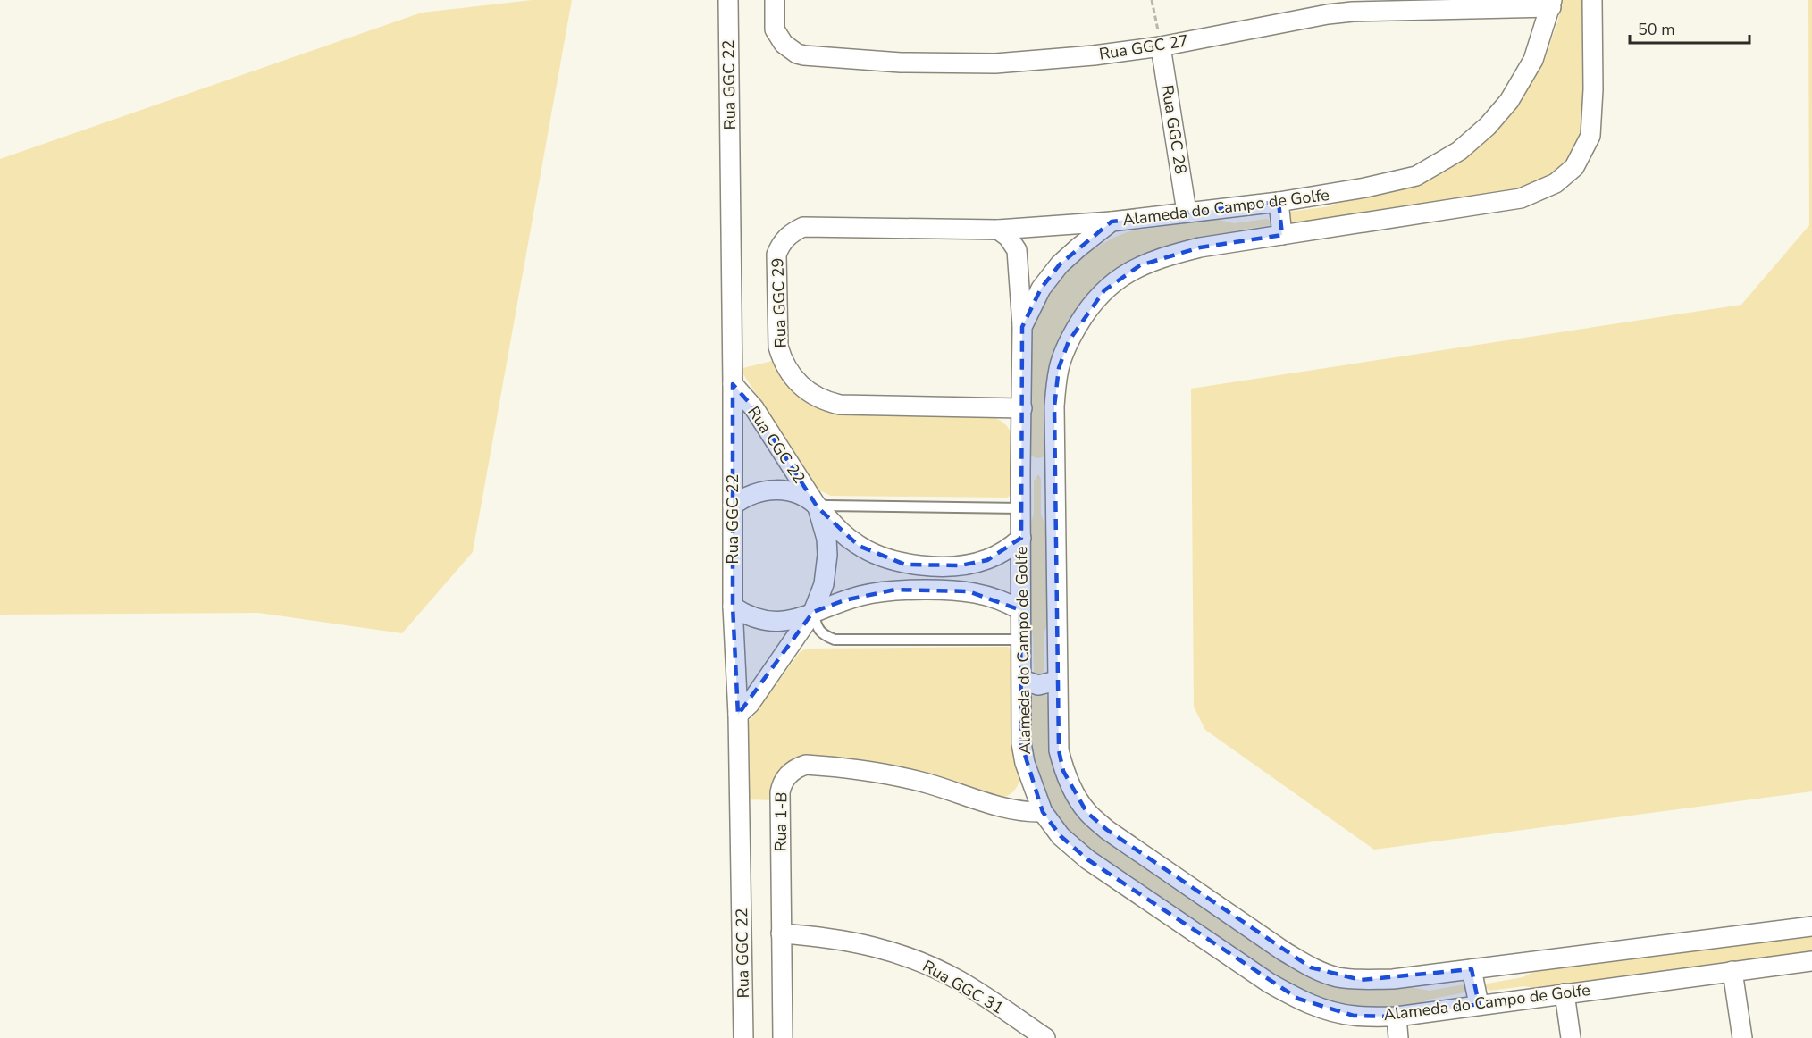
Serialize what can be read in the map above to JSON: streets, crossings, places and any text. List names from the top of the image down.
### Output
{
  "streets": {
    "street": [
      "Rua GGC 27",
      "Rua GGC 22",
      "Rua GGC 28",
      "Alameda do Campo de Golfe",
      "Rua GGC 29",
      "Rua CGC 22",
      "Rua 1-B",
      "Rua GGC 31"
    ]
  },
  "crossings": [
    ["Rua GGC 27", "Rua GGC 28"],
    ["Rua GGC 27", "Alameda do Campo de Golfe"],
    ["Rua GGC 22", "Rua CGC 22"],
    ["Rua GGC 28", "Alameda do Campo de Golfe"],
    ["Alameda do Campo de Golfe", "Rua GGC 29"],
    ["Alameda do Campo de Golfe", "Rua CGC 22"],
    ["Alameda do Campo de Golfe", "Rua 1-B"],
    ["Rua 1-B", "Rua GGC 31"]
  ],
  "scale_bar": "50 m"
}
